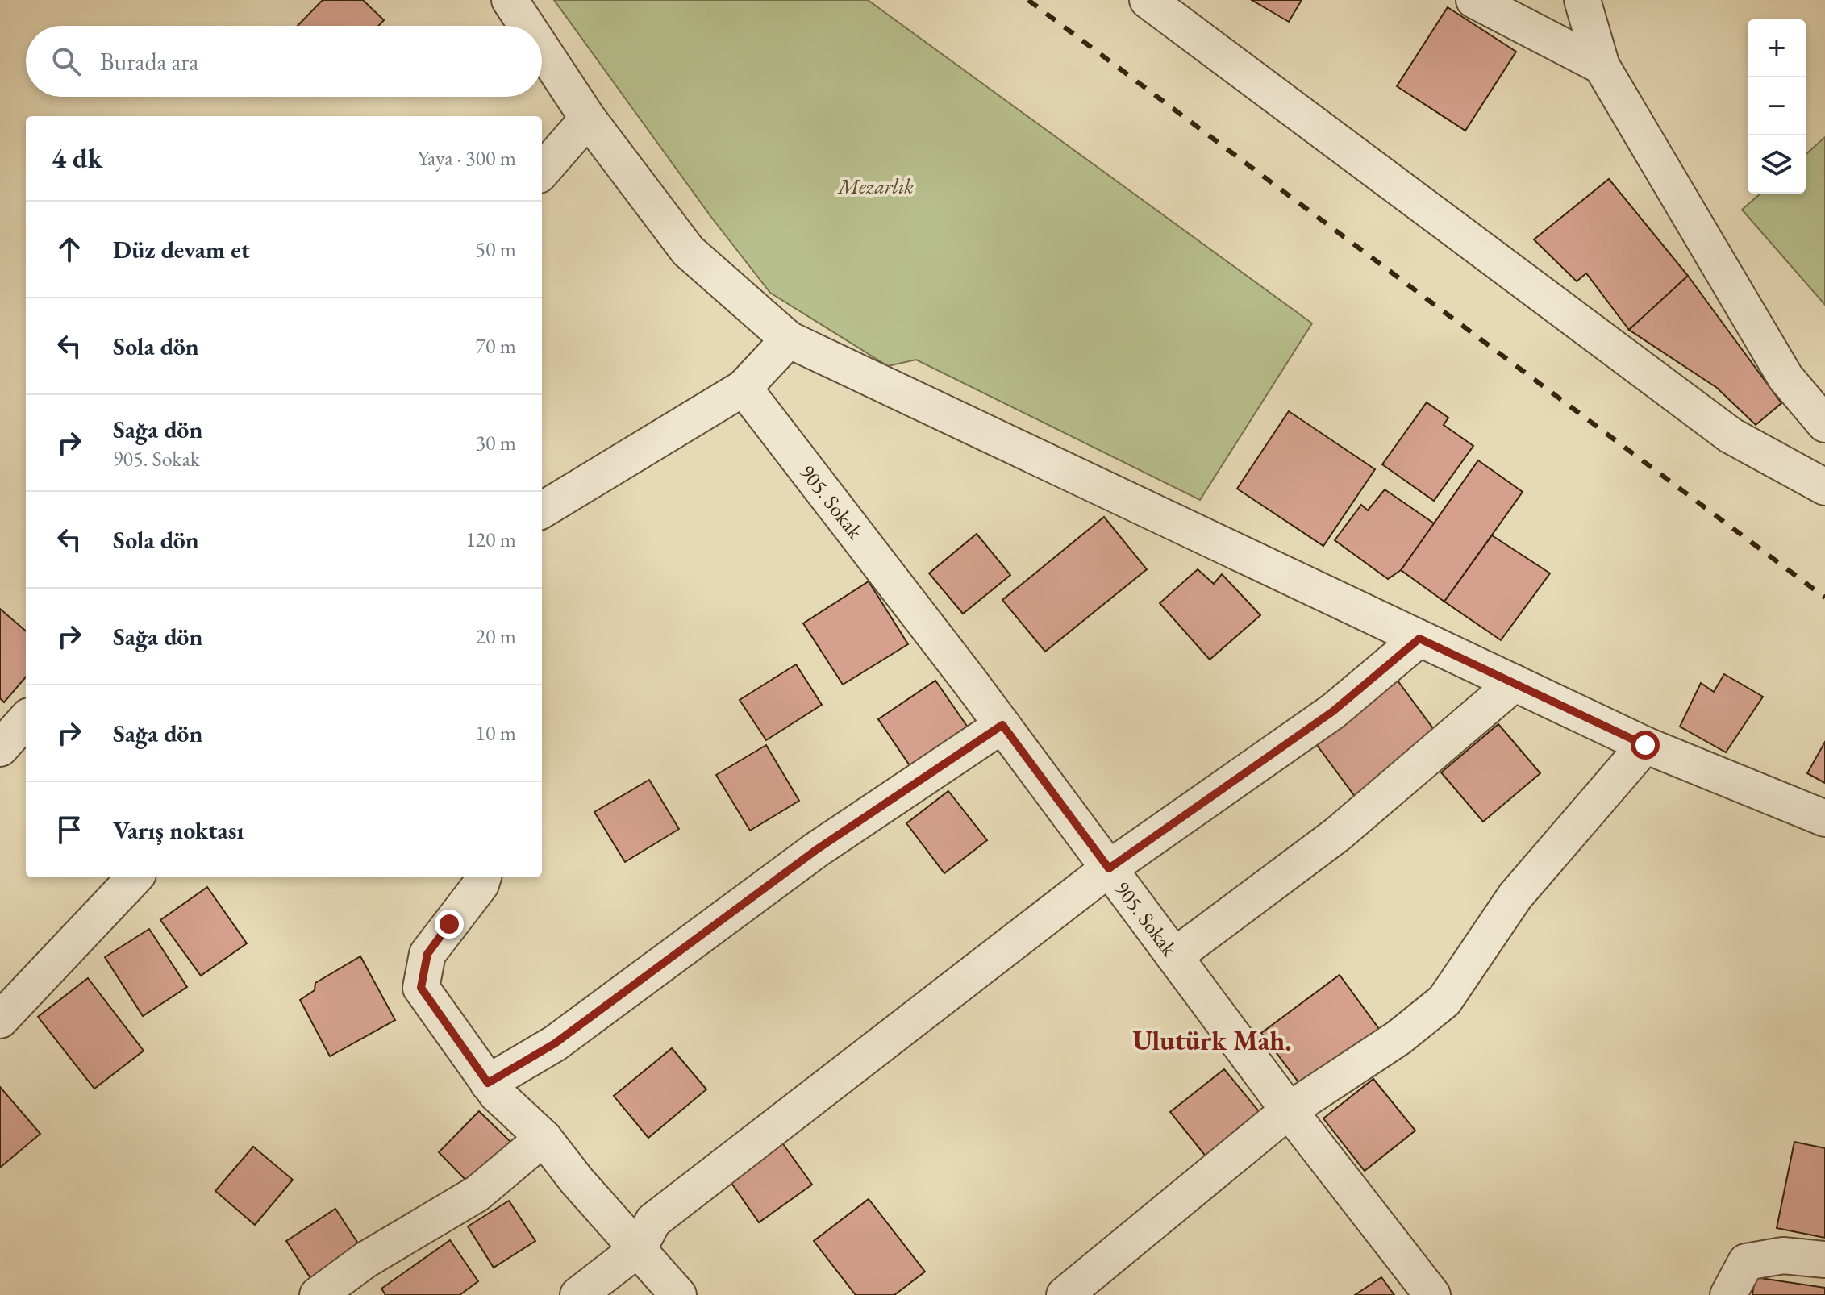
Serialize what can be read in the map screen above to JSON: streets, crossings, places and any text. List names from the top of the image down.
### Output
{
  "streets": {
    "street": ["905. Sokak"]
  },
  "districts": ["Ulutürk Mah."],
  "parks": ["Mezarlık"],
  "page": {
    "map_buttons": ["+", "−"],
    "search": "Burada ara",
    "heading": ["4 dk", "Yaya · 300 m"],
    "list": [
      ["Düz devam et", "50 m"],
      ["Sola dön", "70 m"],
      ["Sağa dön", "905. Sokak", "30 m"],
      ["Sola dön", "120 m"],
      ["Sağa dön", "20 m"],
      ["Sağa dön", "10 m"],
      "Varış noktası"
    ]
  }
}
